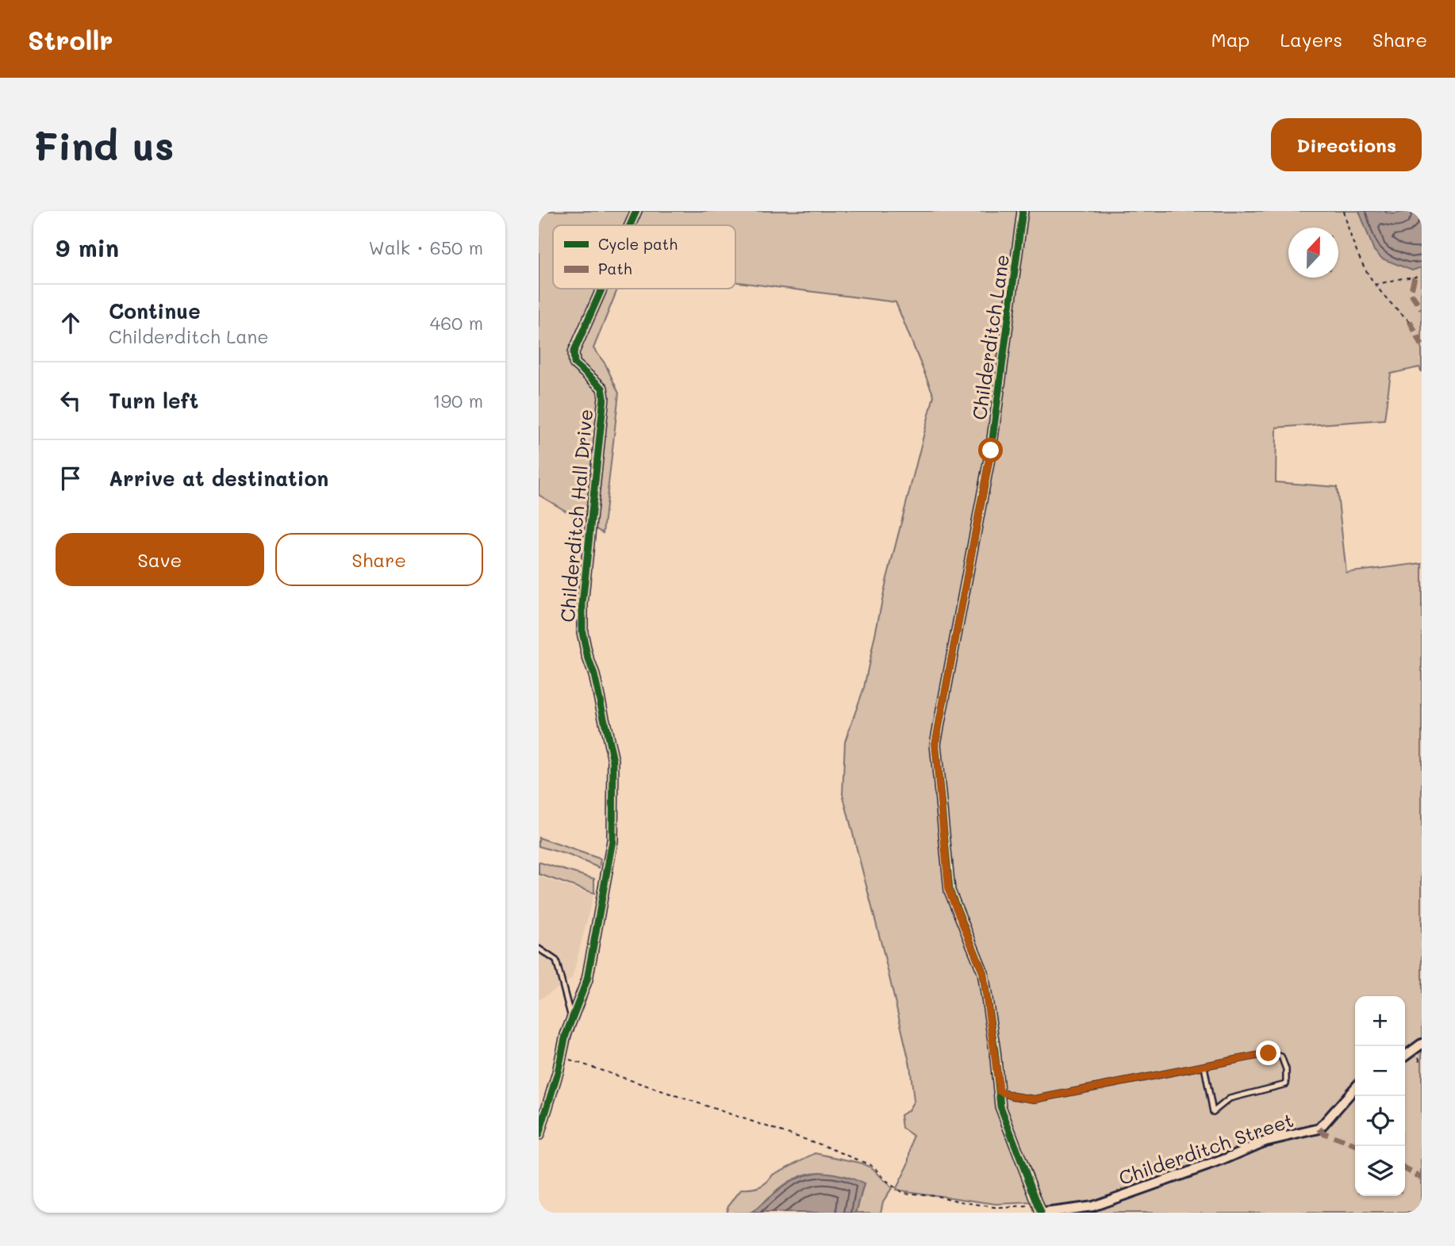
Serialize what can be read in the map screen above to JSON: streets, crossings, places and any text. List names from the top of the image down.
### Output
{
  "streets": {
    "street": ["Childerditch Lane", "Childerditch Hall Drive", "Childerditch Street"]
  },
  "crossings": [
    ["Childerditch Lane", "Childerditch Street"]
  ],
  "legend": ["Cycle path", "Path"],
  "north": "top",
  "page": {
    "header": "Strollr",
    "nav": ["Map", "Layers", "Share"],
    "buttons": [
      "Directions",
      ["Save", "Share"]
    ],
    "title": "Find us",
    "heading": ["9 min", "Walk · 650 m"],
    "list": [
      ["Continue", "Childerditch Lane", "460 m"],
      ["Turn left", "190 m"],
      "Arrive at destination"
    ],
    "map_buttons": ["+", "−"]
  }
}
